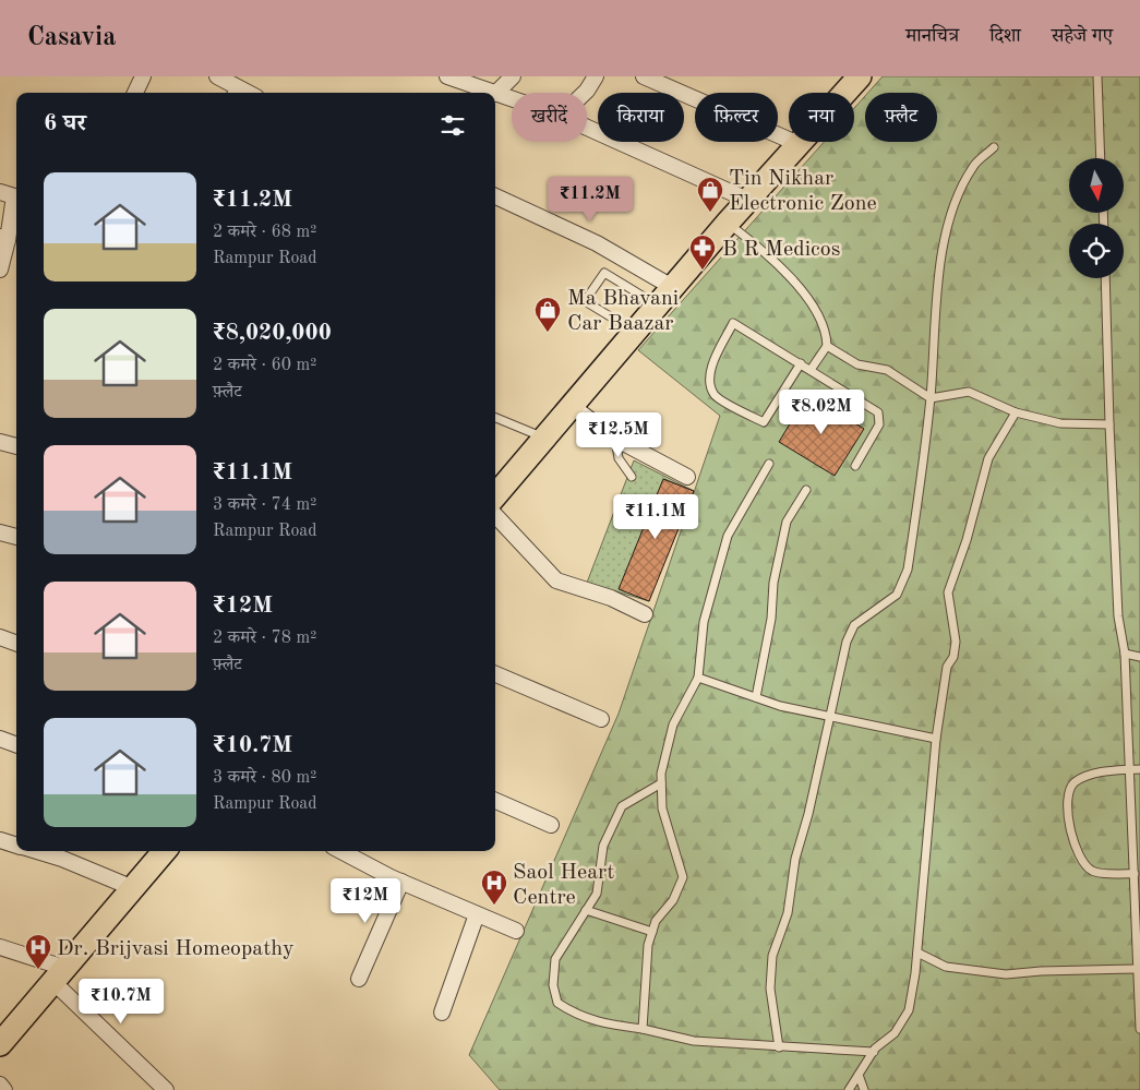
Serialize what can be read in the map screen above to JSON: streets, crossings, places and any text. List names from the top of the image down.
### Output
{
  "places": {
    "shop": ["Tin Nikhar Electronic Zone", "Ma Bhavani Car Baazar"],
    "pharmacy": ["B R Medicos"],
    "hospital": ["Saol Heart Centre", "Dr. Brijvasi Homeopathy"]
  },
  "north": "bottom",
  "page": {
    "header": "Casavia",
    "nav": ["मानचित्र", "दिशा", "सहेजे गए"],
    "chip": [
      "खरीदें",
      "किराया",
      "फ़िल्टर",
      "नया",
      "फ़्लैट"
    ],
    "heading": "6 घर",
    "list": [
      {
        "name": "₹11.2M",
        "note": "2 कमरे · 68 m² · Rampur Road"
      },
      {
        "name": "₹8,020,000",
        "note": "2 कमरे · 60 m² · फ़्लैट"
      },
      {
        "name": "₹11.1M",
        "note": "3 कमरे · 74 m² · Rampur Road"
      },
      {
        "name": "₹12M",
        "note": "2 कमरे · 78 m² · फ़्लैट"
      },
      {
        "name": "₹10.7M",
        "note": "3 कमरे · 80 m² · Rampur Road"
      }
    ],
    "price": [
      "₹11.2M",
      "₹8.02M",
      "₹12.5M",
      "₹11.1M",
      "₹12M",
      "₹10.7M"
    ]
  }
}
